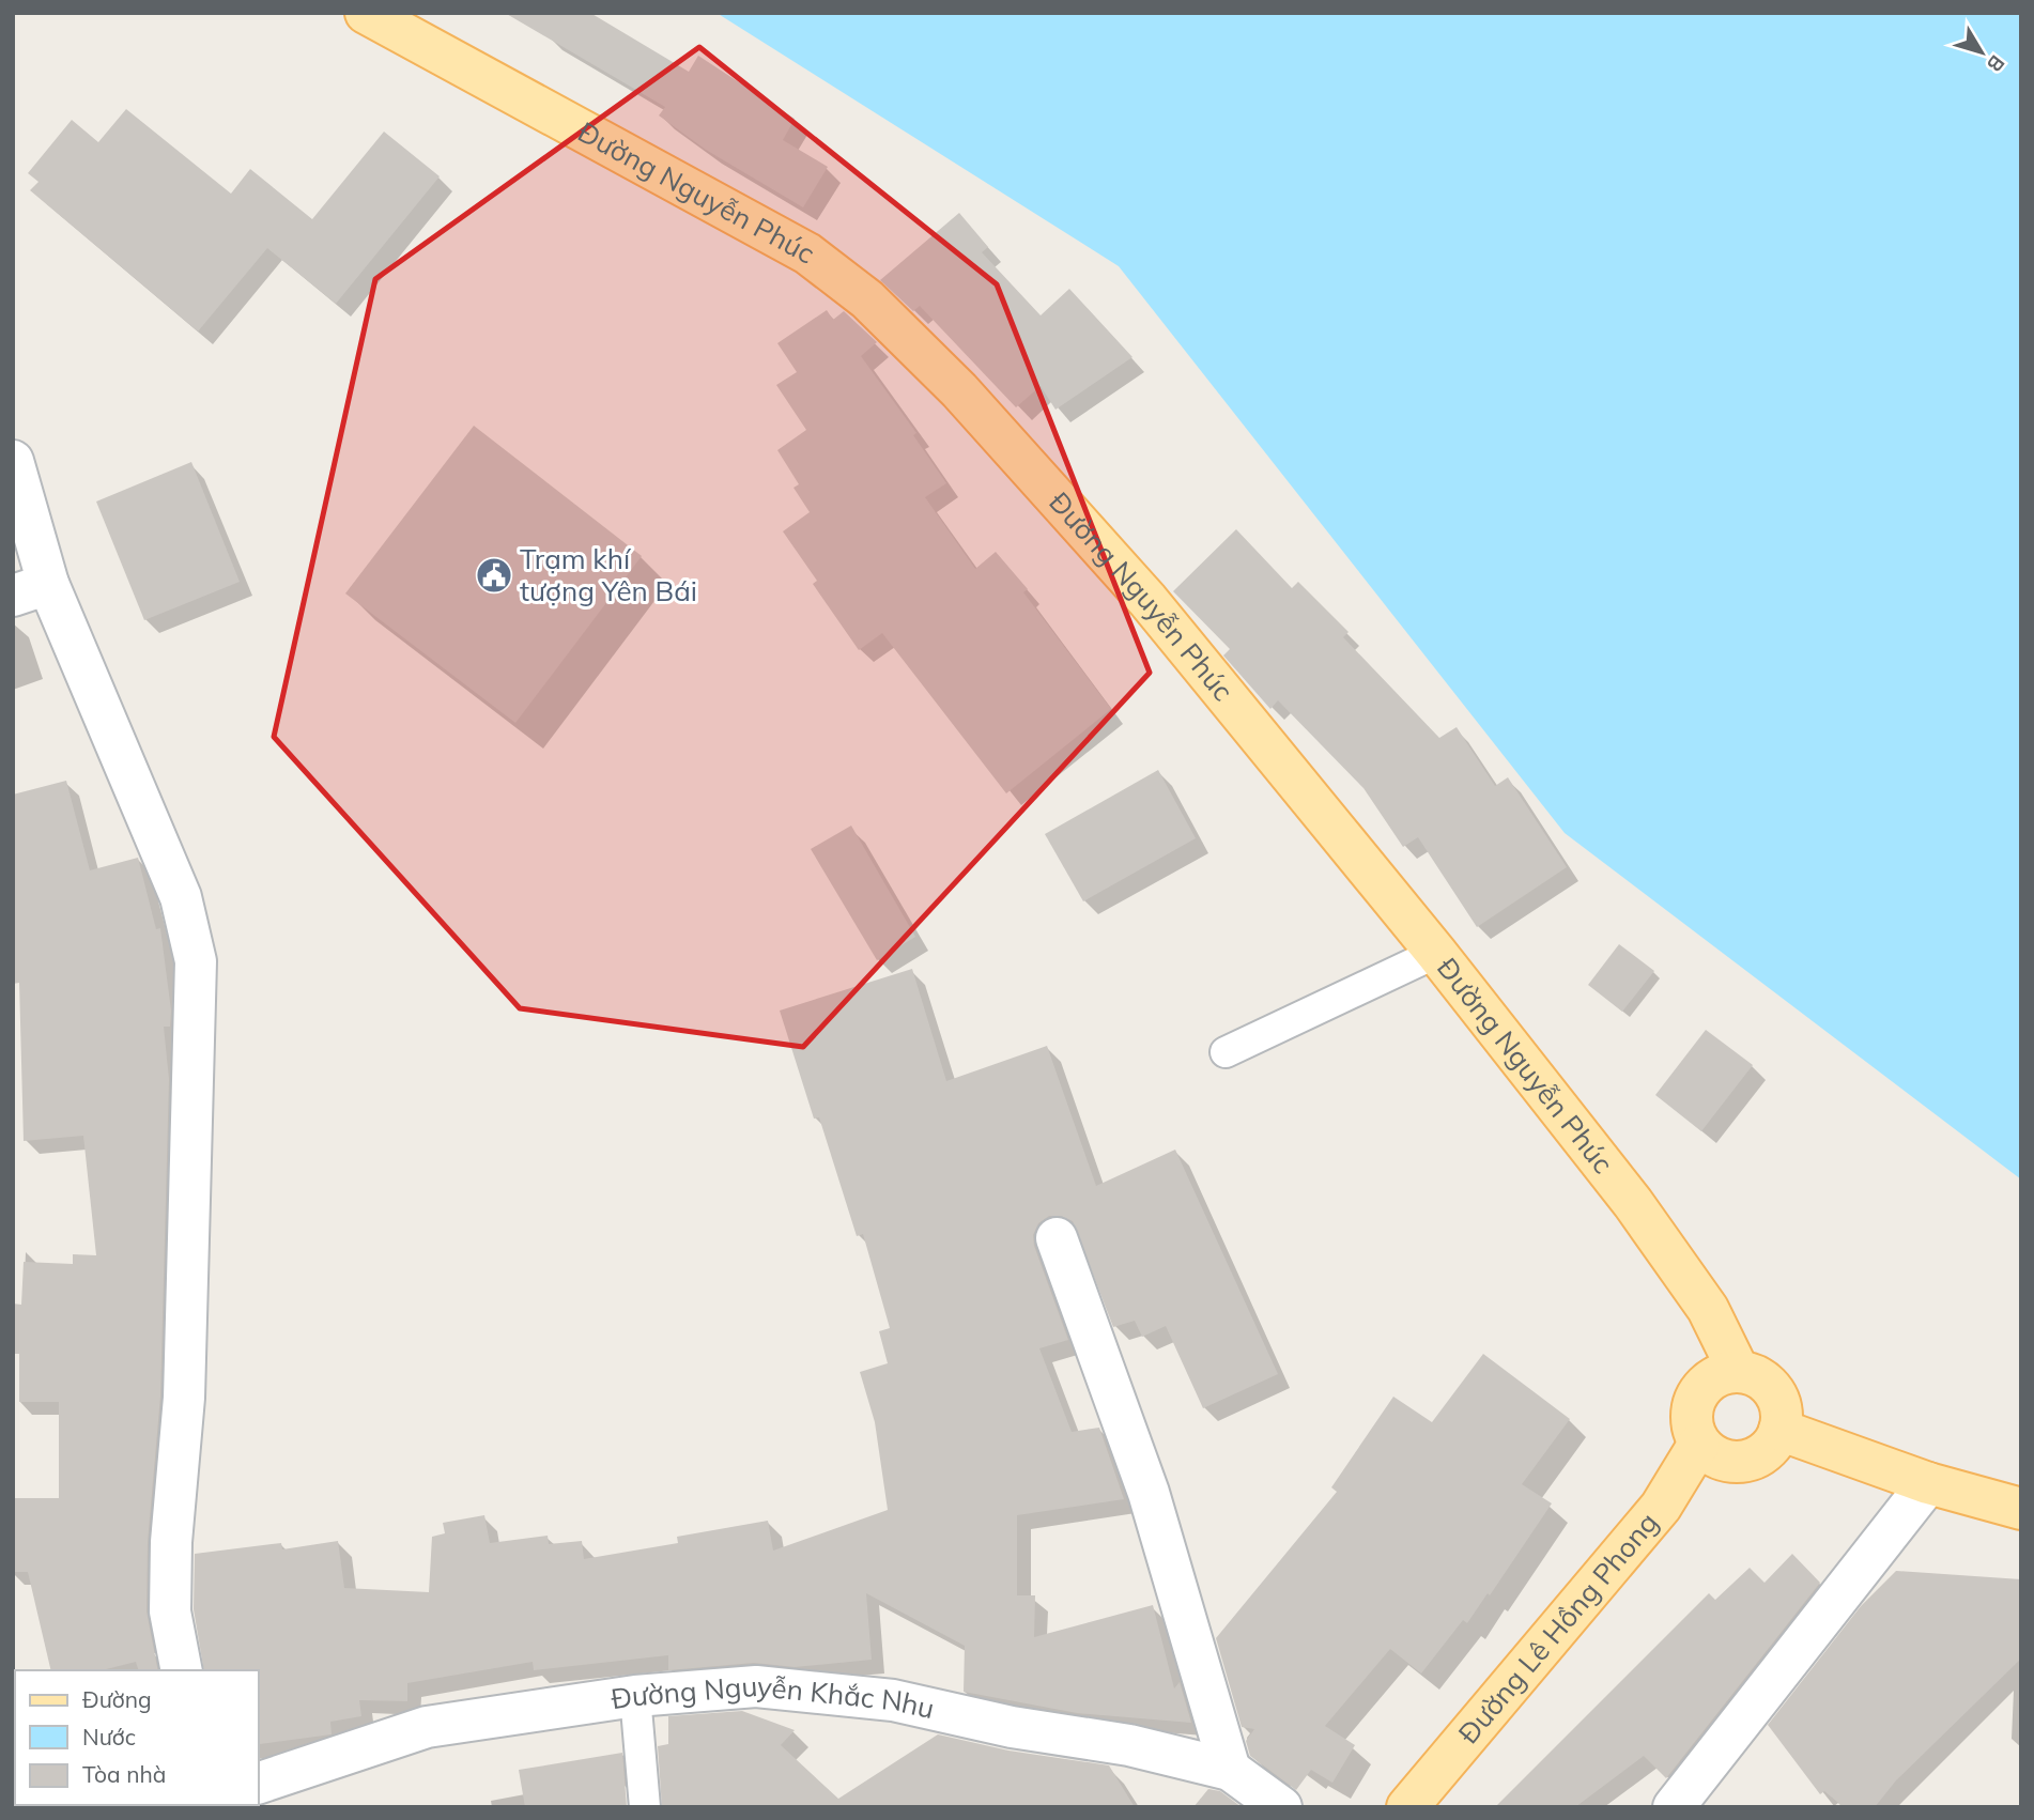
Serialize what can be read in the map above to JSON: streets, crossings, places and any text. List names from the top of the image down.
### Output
{
  "streets": {
    "main road": ["Đường Nguyễn Phúc", "Đường Lê Hồng Phong"],
    "street": ["Đường Nguyễn Khắc Nhu"]
  },
  "crossings": [
    ["Đường Nguyễn Phúc", "Đường Lê Hồng Phong"]
  ],
  "places": {
    "public building": ["Trạm khí tượng Yên Bái"]
  },
  "legend": ["Đường", "Nước", "Tòa nhà"],
  "north": "bottom right"
}
